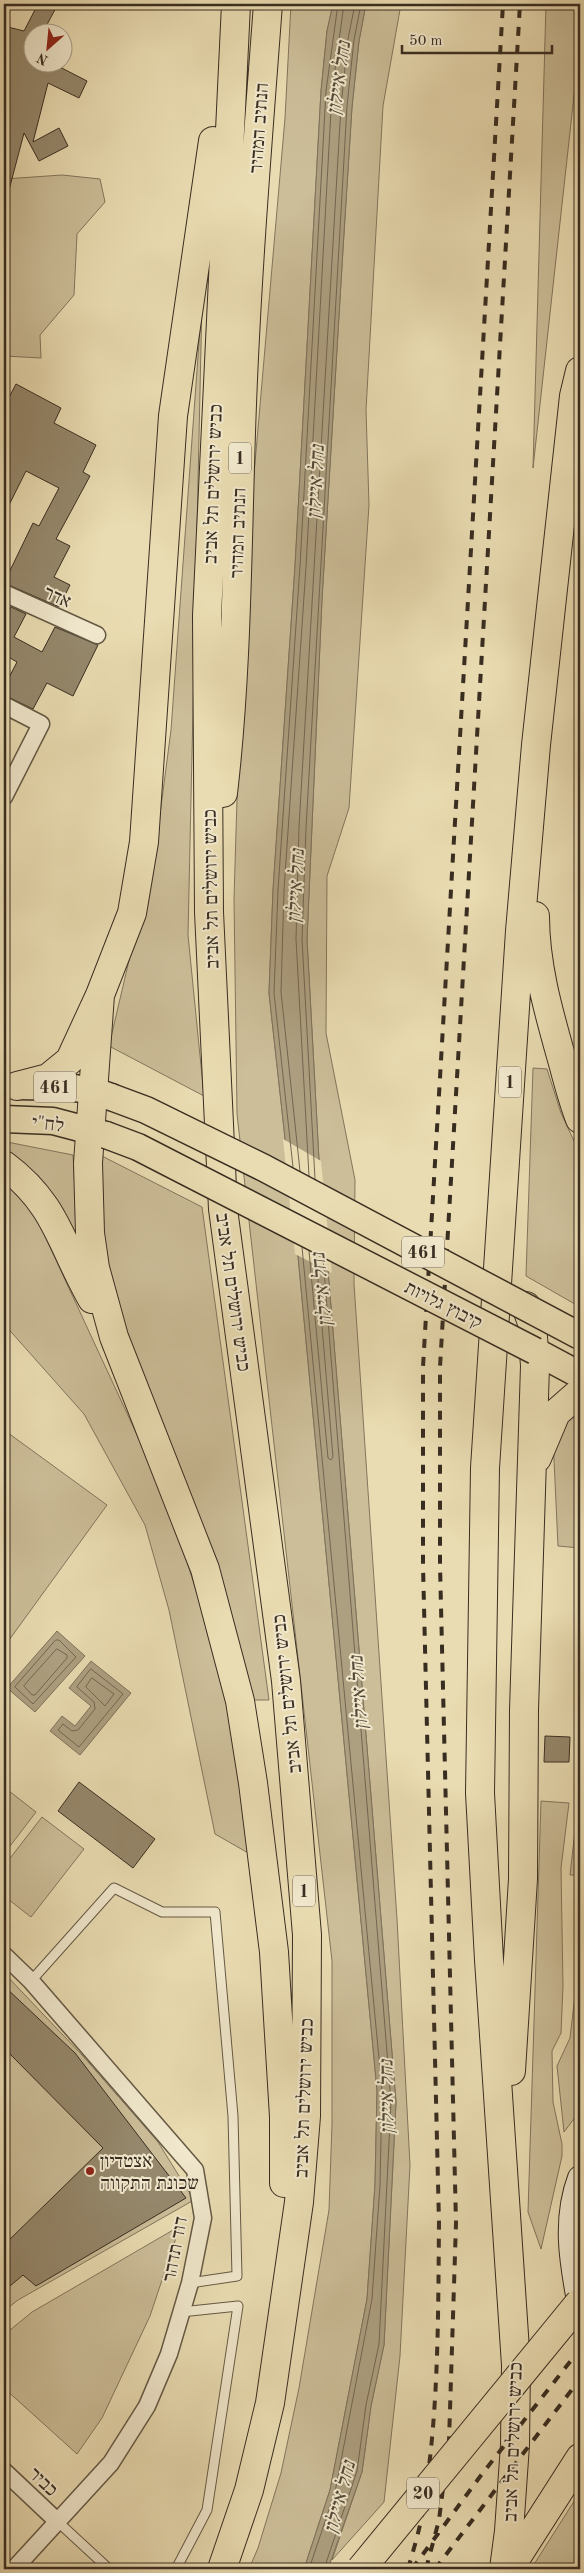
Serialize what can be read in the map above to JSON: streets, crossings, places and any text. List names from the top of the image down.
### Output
{
  "streets": {
    "highway": [
      "הנתיב המהיר",
      "1",
      "כביש ירושלים תל אביב",
      "20"
    ],
    "main road": ["461", "לח\"י", "קיבוץ גלויות"],
    "street": ["אדר", "דוד תדהר", "כביר"]
  },
  "crossings": [
    ["הנתיב המהיר", "כביש ירושלים תל אביב"],
    ["לח\"י", "קיבוץ גלויות"],
    ["דוד תדהר", "כביר"]
  ],
  "water": ["נחל איילון"],
  "places": ["אצטדיון שכונת התקווה"],
  "scale_bar": "50 m",
  "north": "bottom left"
}
